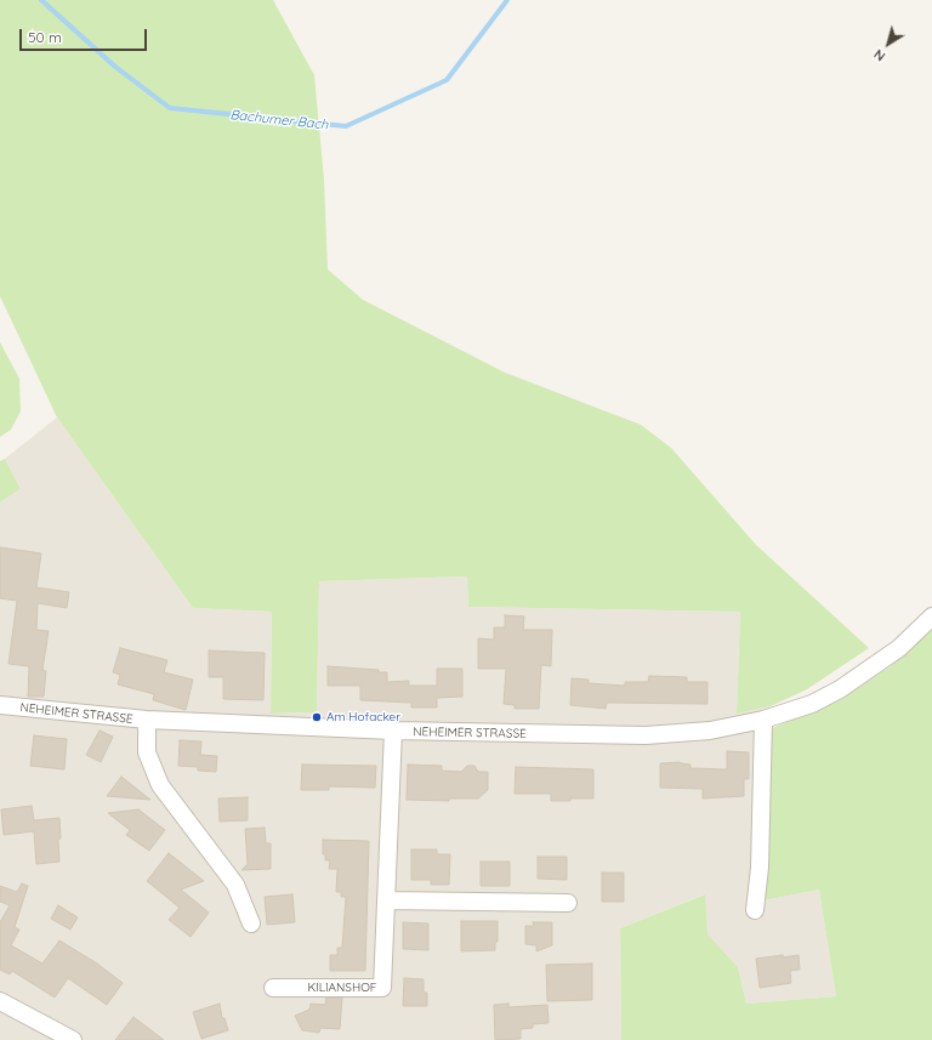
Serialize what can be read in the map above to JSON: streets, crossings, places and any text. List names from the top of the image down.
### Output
{
  "streets": {
    "street": ["NEHEIMER STRASSE", "KILIANSHOF"]
  },
  "crossings": [
    ["NEHEIMER STRASSE", "KILIANSHOF"]
  ],
  "water": ["Bachumer Bach"],
  "places": ["Am Hofacker"],
  "scale_bar": "50 m",
  "north": "bottom left"
}
